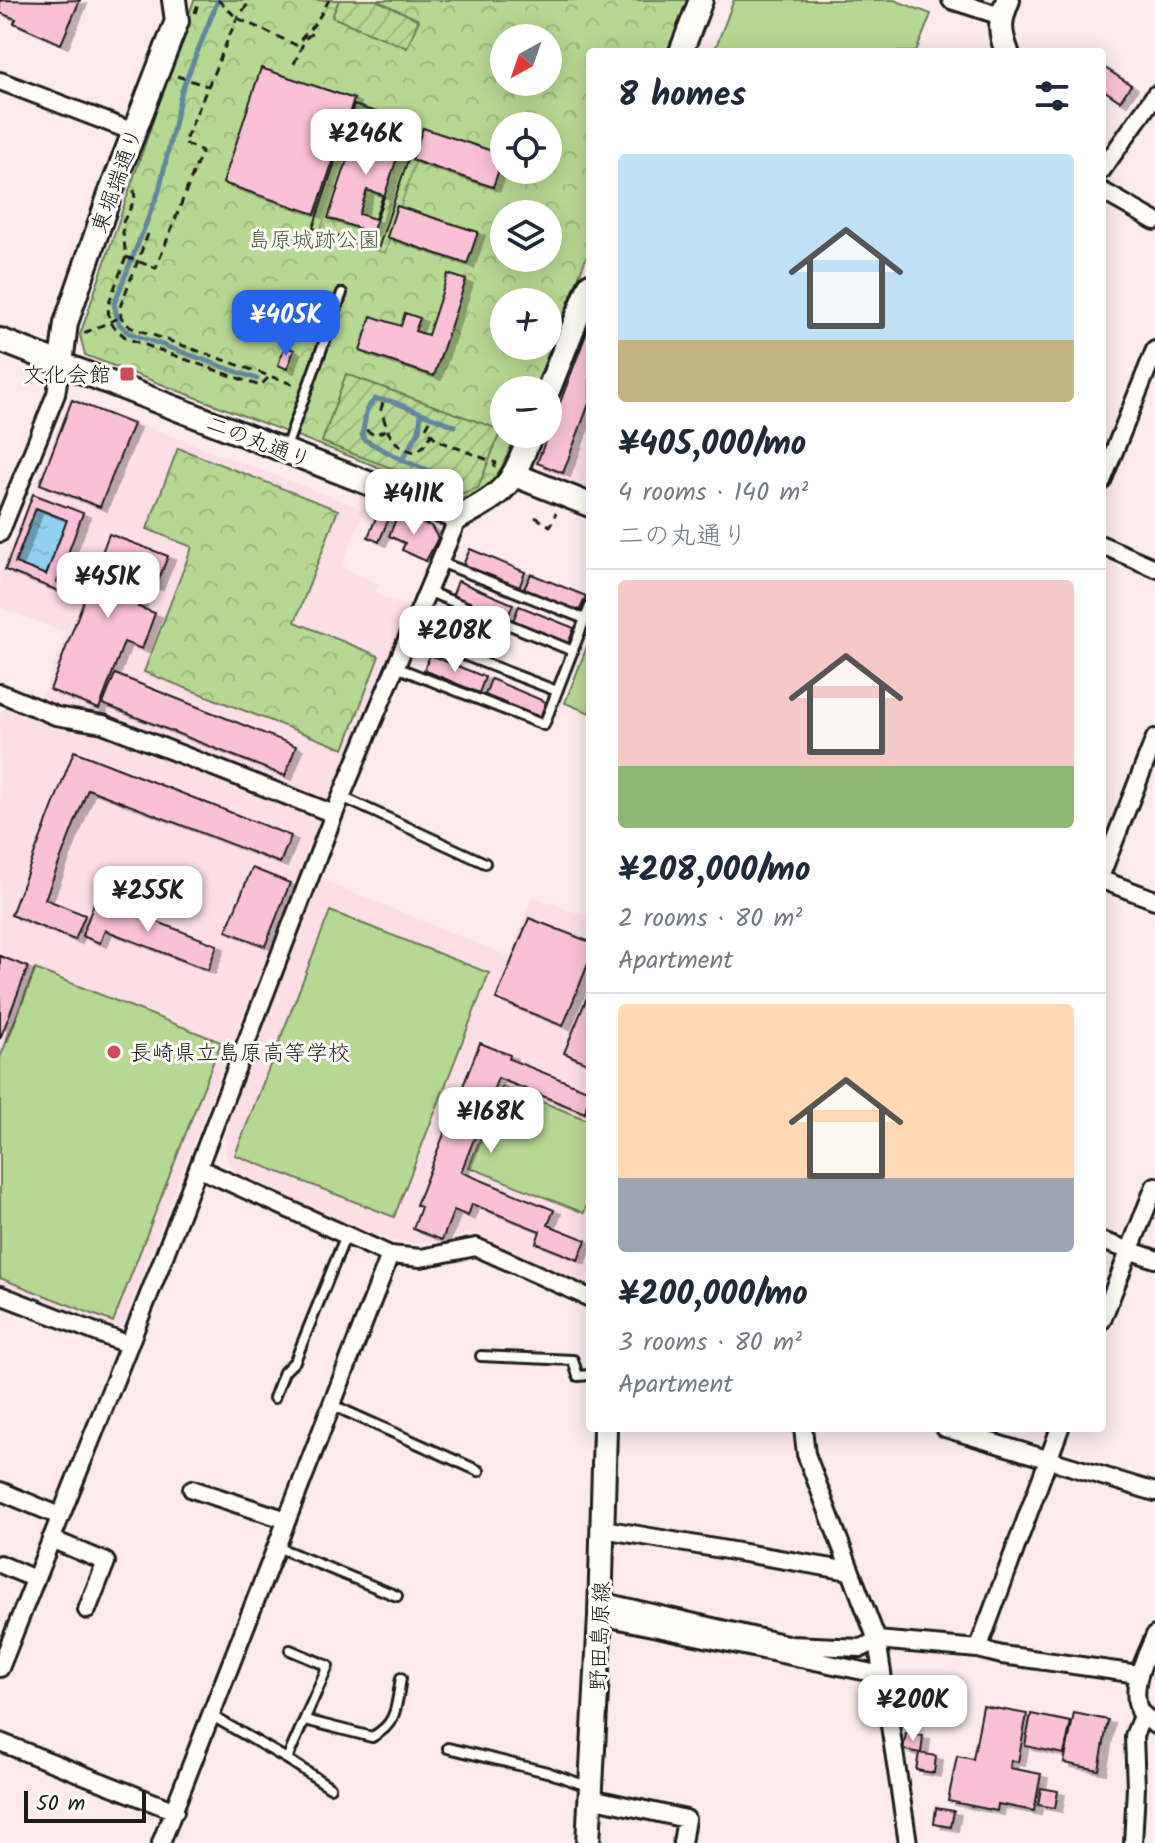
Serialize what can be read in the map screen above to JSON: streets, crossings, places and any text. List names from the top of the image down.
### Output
{
  "streets": {
    "street": ["東堀端通り", "二の丸通り", "野田島原線"]
  },
  "crossings": [
    ["東堀端通り", "二の丸通り"]
  ],
  "parks": ["島原城跡公園"],
  "places": {
    "transit": ["文化会館"],
    "other": ["長崎県立島原高等学校"]
  },
  "scale_bar": "50 m",
  "north": "bottom left",
  "page": {
    "map_buttons": ["+", "−"],
    "heading": "8 homes",
    "price": [
      "¥246K",
      "¥405K",
      "¥411K",
      "¥451K",
      "¥208K",
      "¥255K",
      "¥168K",
      "¥200K"
    ],
    "list": [
      {
        "name": "¥405,000/mo",
        "note": "4 rooms · 140 m² · 二の丸通り"
      },
      {
        "name": "¥208,000/mo",
        "note": "2 rooms · 80 m² · Apartment"
      },
      {
        "name": "¥200,000/mo",
        "note": "3 rooms · 80 m² · Apartment"
      }
    ],
    "scale": "50 m"
  }
}
